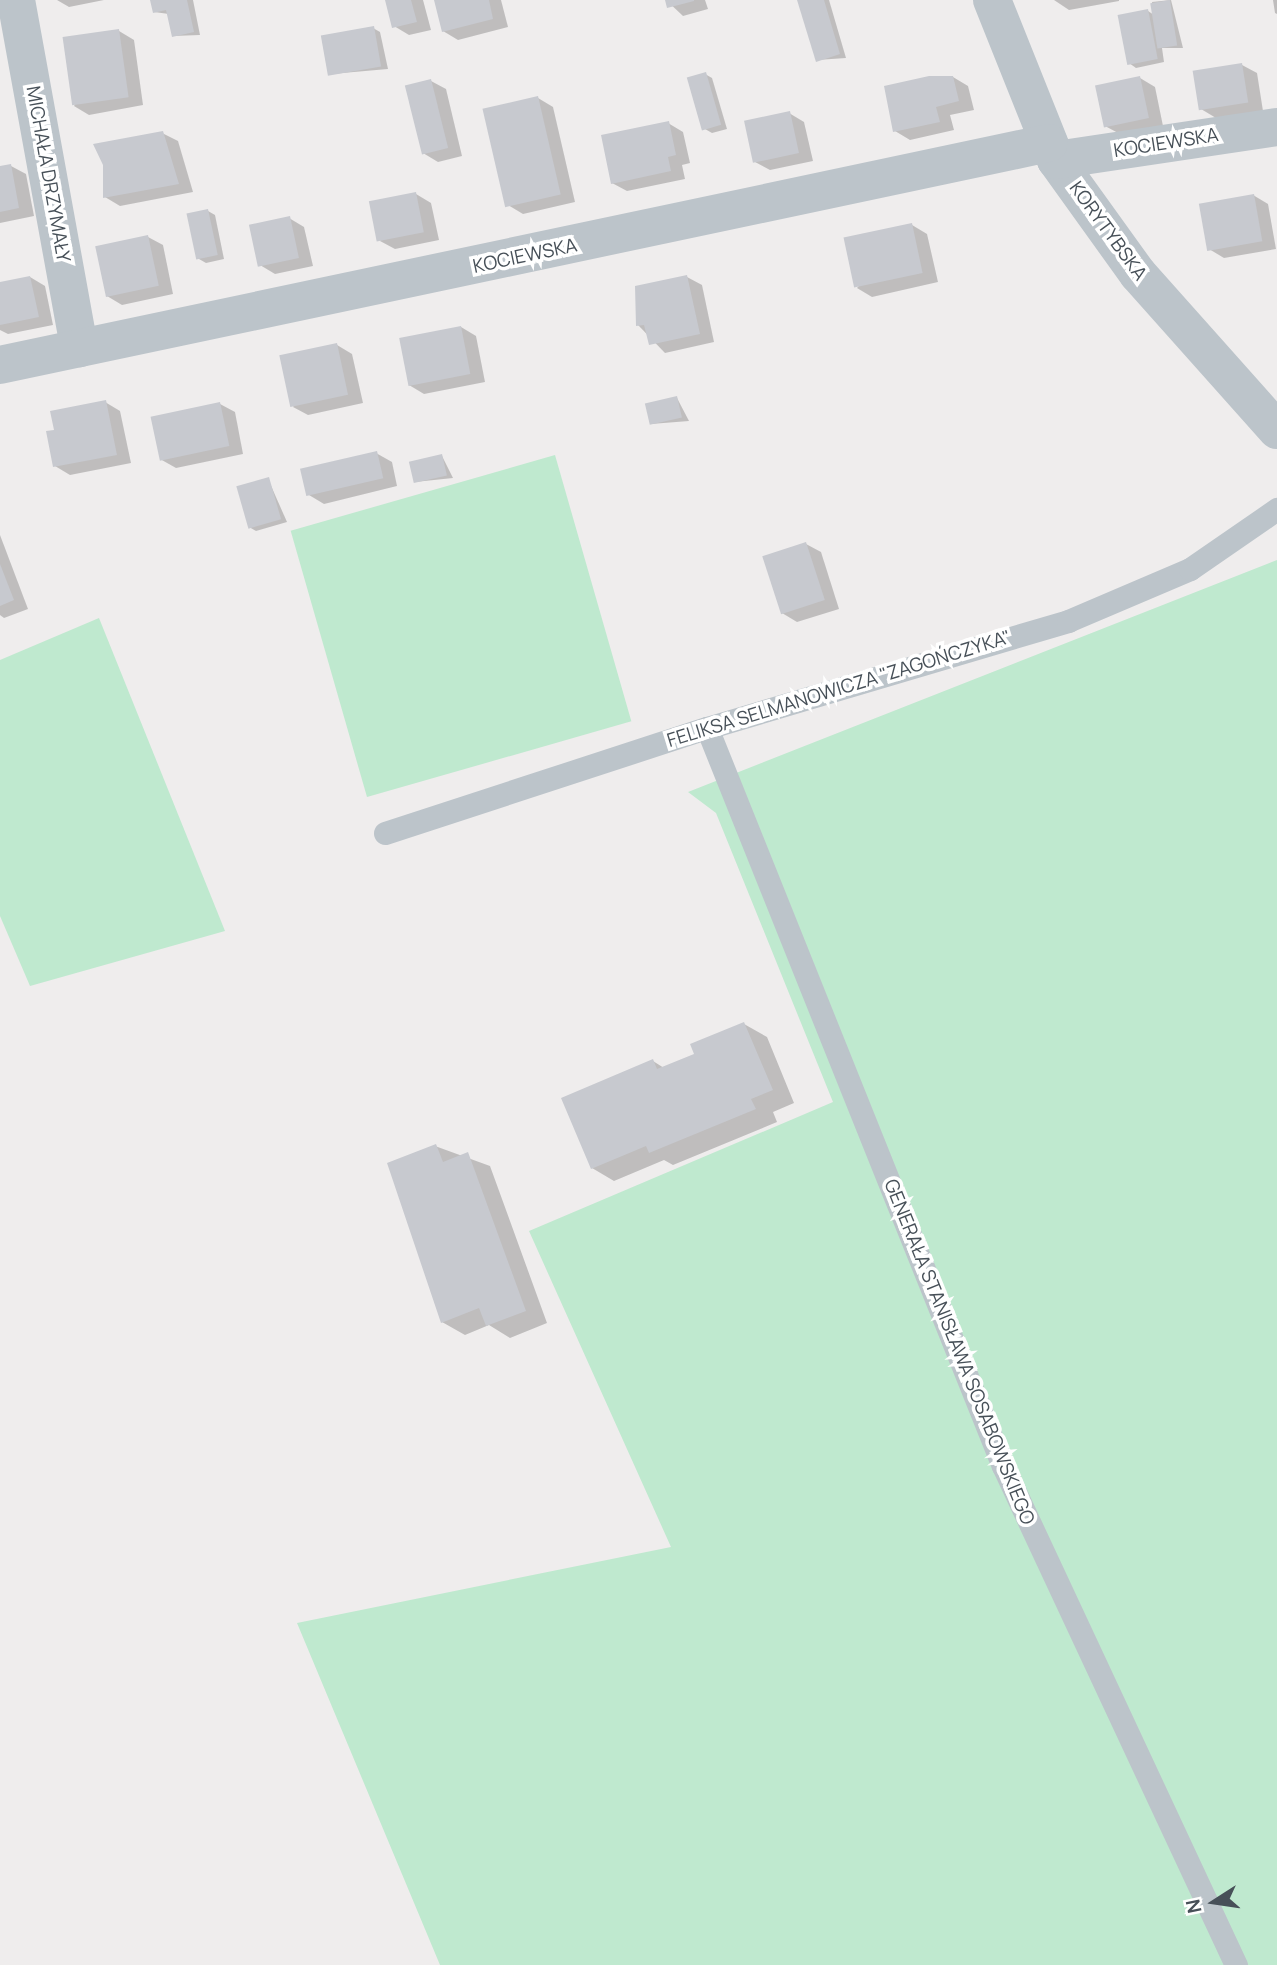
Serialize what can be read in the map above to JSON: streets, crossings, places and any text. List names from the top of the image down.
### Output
{
  "streets": {
    "street": ["KOCIEWSKA", "MICHAŁA DRZYMAŁY", "KORYTYBSKA"],
    "lane": ["FELIKSA SELMANOWICZA \"ZAGOŃCZYKA\"", "GENERAŁA STANISŁAWA SOSABOWSKIEGO"]
  },
  "crossings": [
    ["KOCIEWSKA", "MICHAŁA DRZYMAŁY"],
    ["KOCIEWSKA", "KORYTYBSKA"],
    ["FELIKSA SELMANOWICZA \"ZAGOŃCZYKA\"", "GENERAŁA STANISŁAWA SOSABOWSKIEGO"]
  ],
  "north": "left"
}
